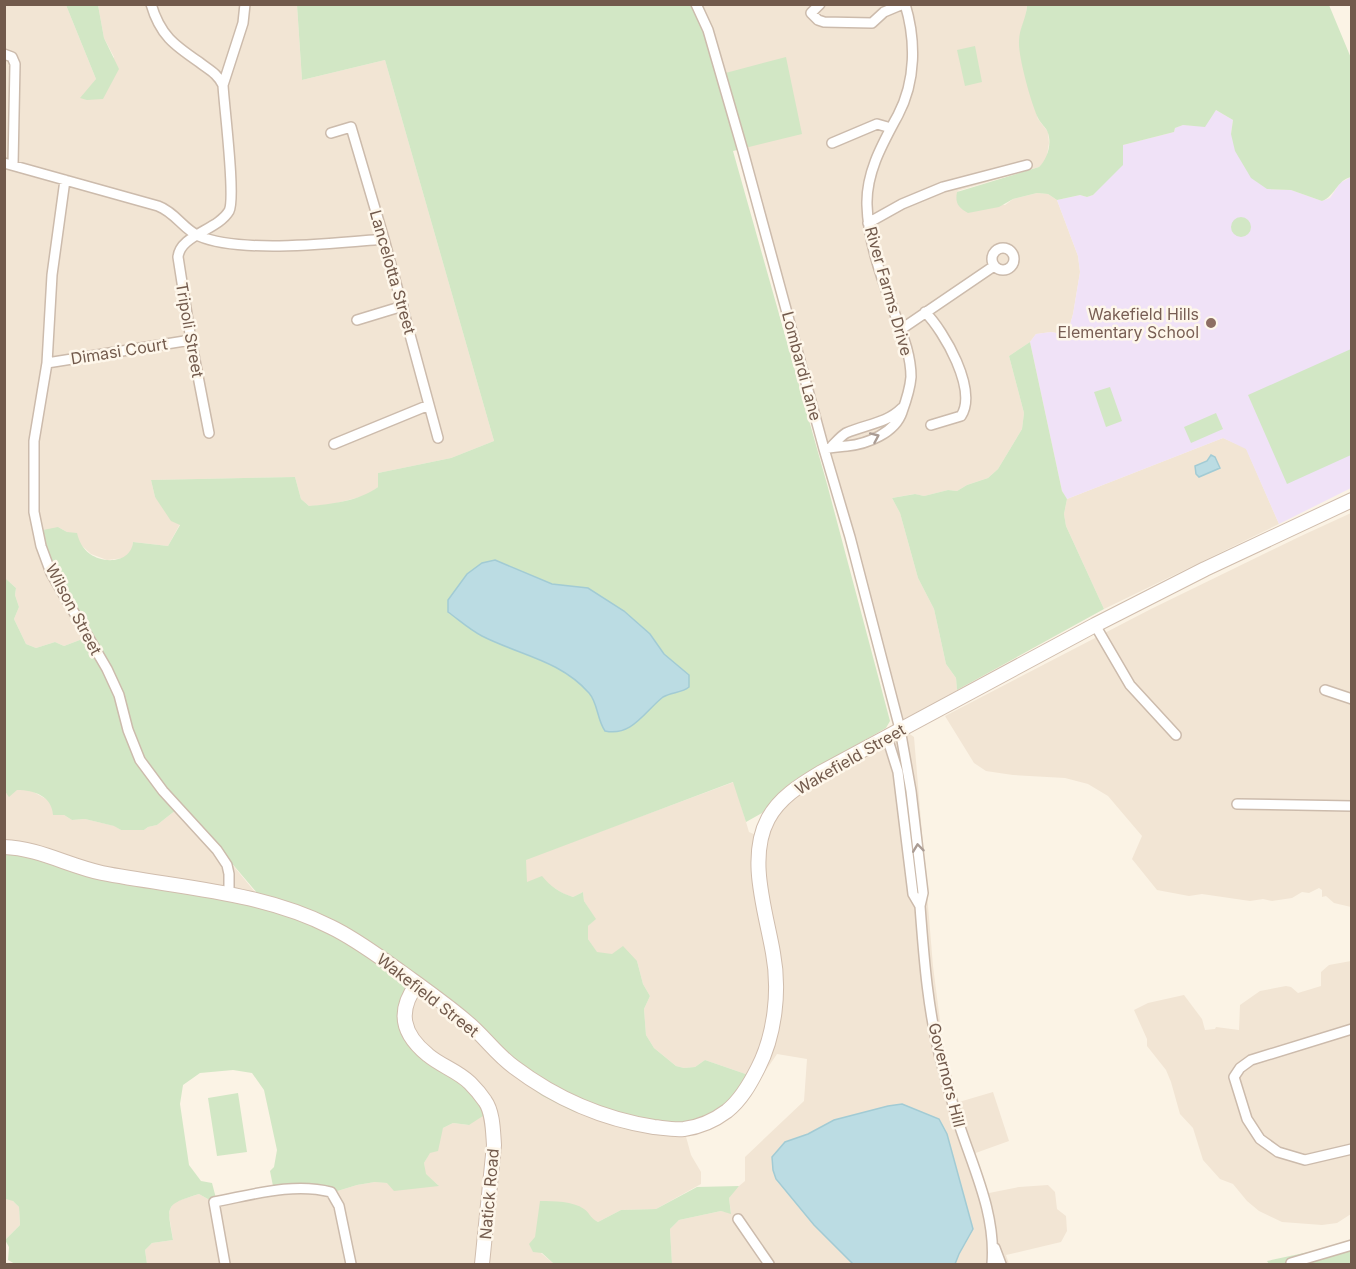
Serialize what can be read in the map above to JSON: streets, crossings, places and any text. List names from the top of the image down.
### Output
{
  "streets": {
    "street": [
      "Lancelotta Street",
      "River Farms Drive",
      "Tripoli Street",
      "Dimasi Court",
      "Lombardi Lane",
      "Wilson Street",
      "Wakefield Street",
      "Governors Hill",
      "Natick Road"
    ]
  },
  "crossings": [
    ["River Farms Drive", "Lombardi Lane"],
    ["Tripoli Street", "Dimasi Court"],
    ["Dimasi Court", "Wilson Street"],
    ["Lombardi Lane", "Wakefield Street"],
    ["Lombardi Lane", "Governors Hill"],
    ["Wilson Street", "Wakefield Street"],
    ["Wakefield Street", "Governors Hill"],
    ["Wakefield Street", "Natick Road"]
  ],
  "places": ["Wakefield Hills Elementary School"]
}
